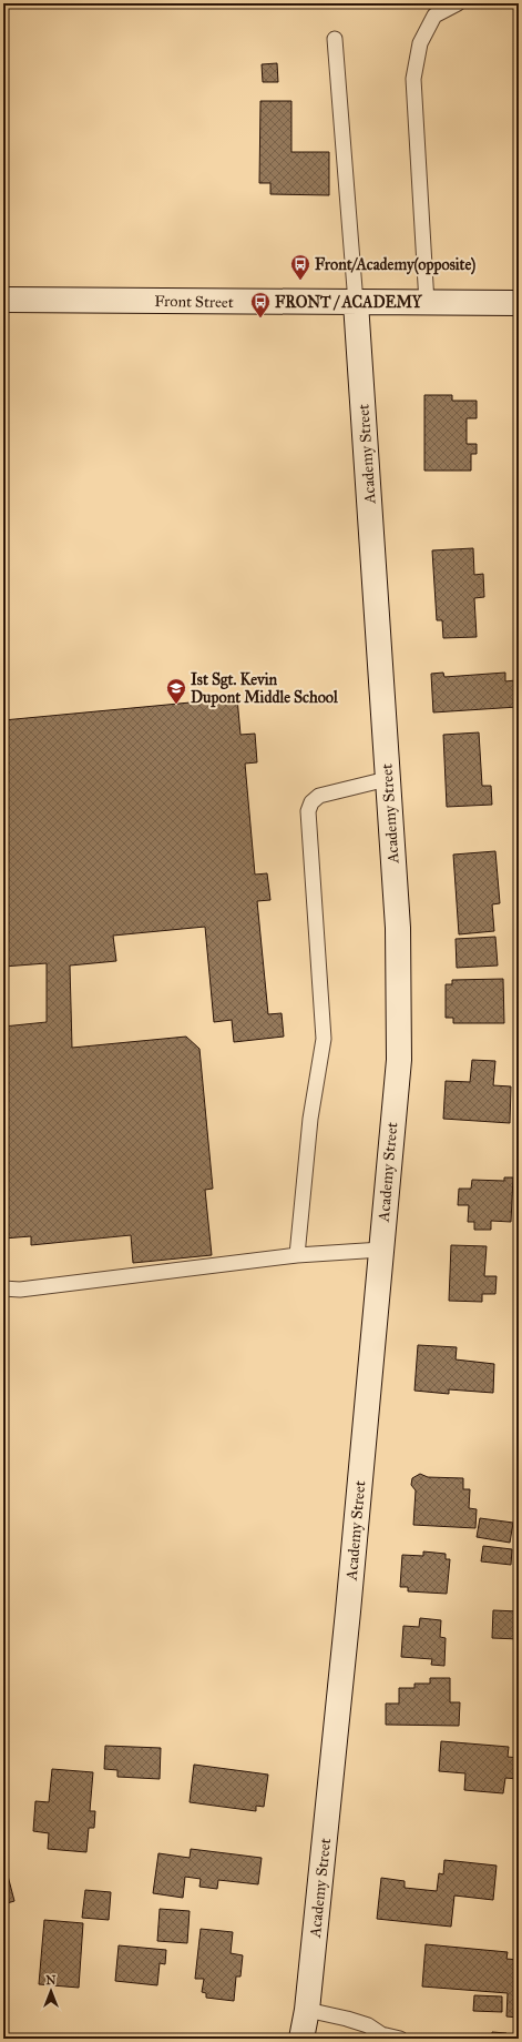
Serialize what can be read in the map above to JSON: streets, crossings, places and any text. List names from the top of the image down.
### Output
{
  "streets": {
    "street": ["Front Street", "Academy Street"]
  },
  "crossings": [
    ["Front Street", "Academy Street"]
  ],
  "places": {
    "bus stop": ["Front/Academy(opposite)", "FRONT / ACADEMY"],
    "school or university": ["Ist Sgt. Kevin Dupont Middle School"]
  },
  "north": "top"
}
